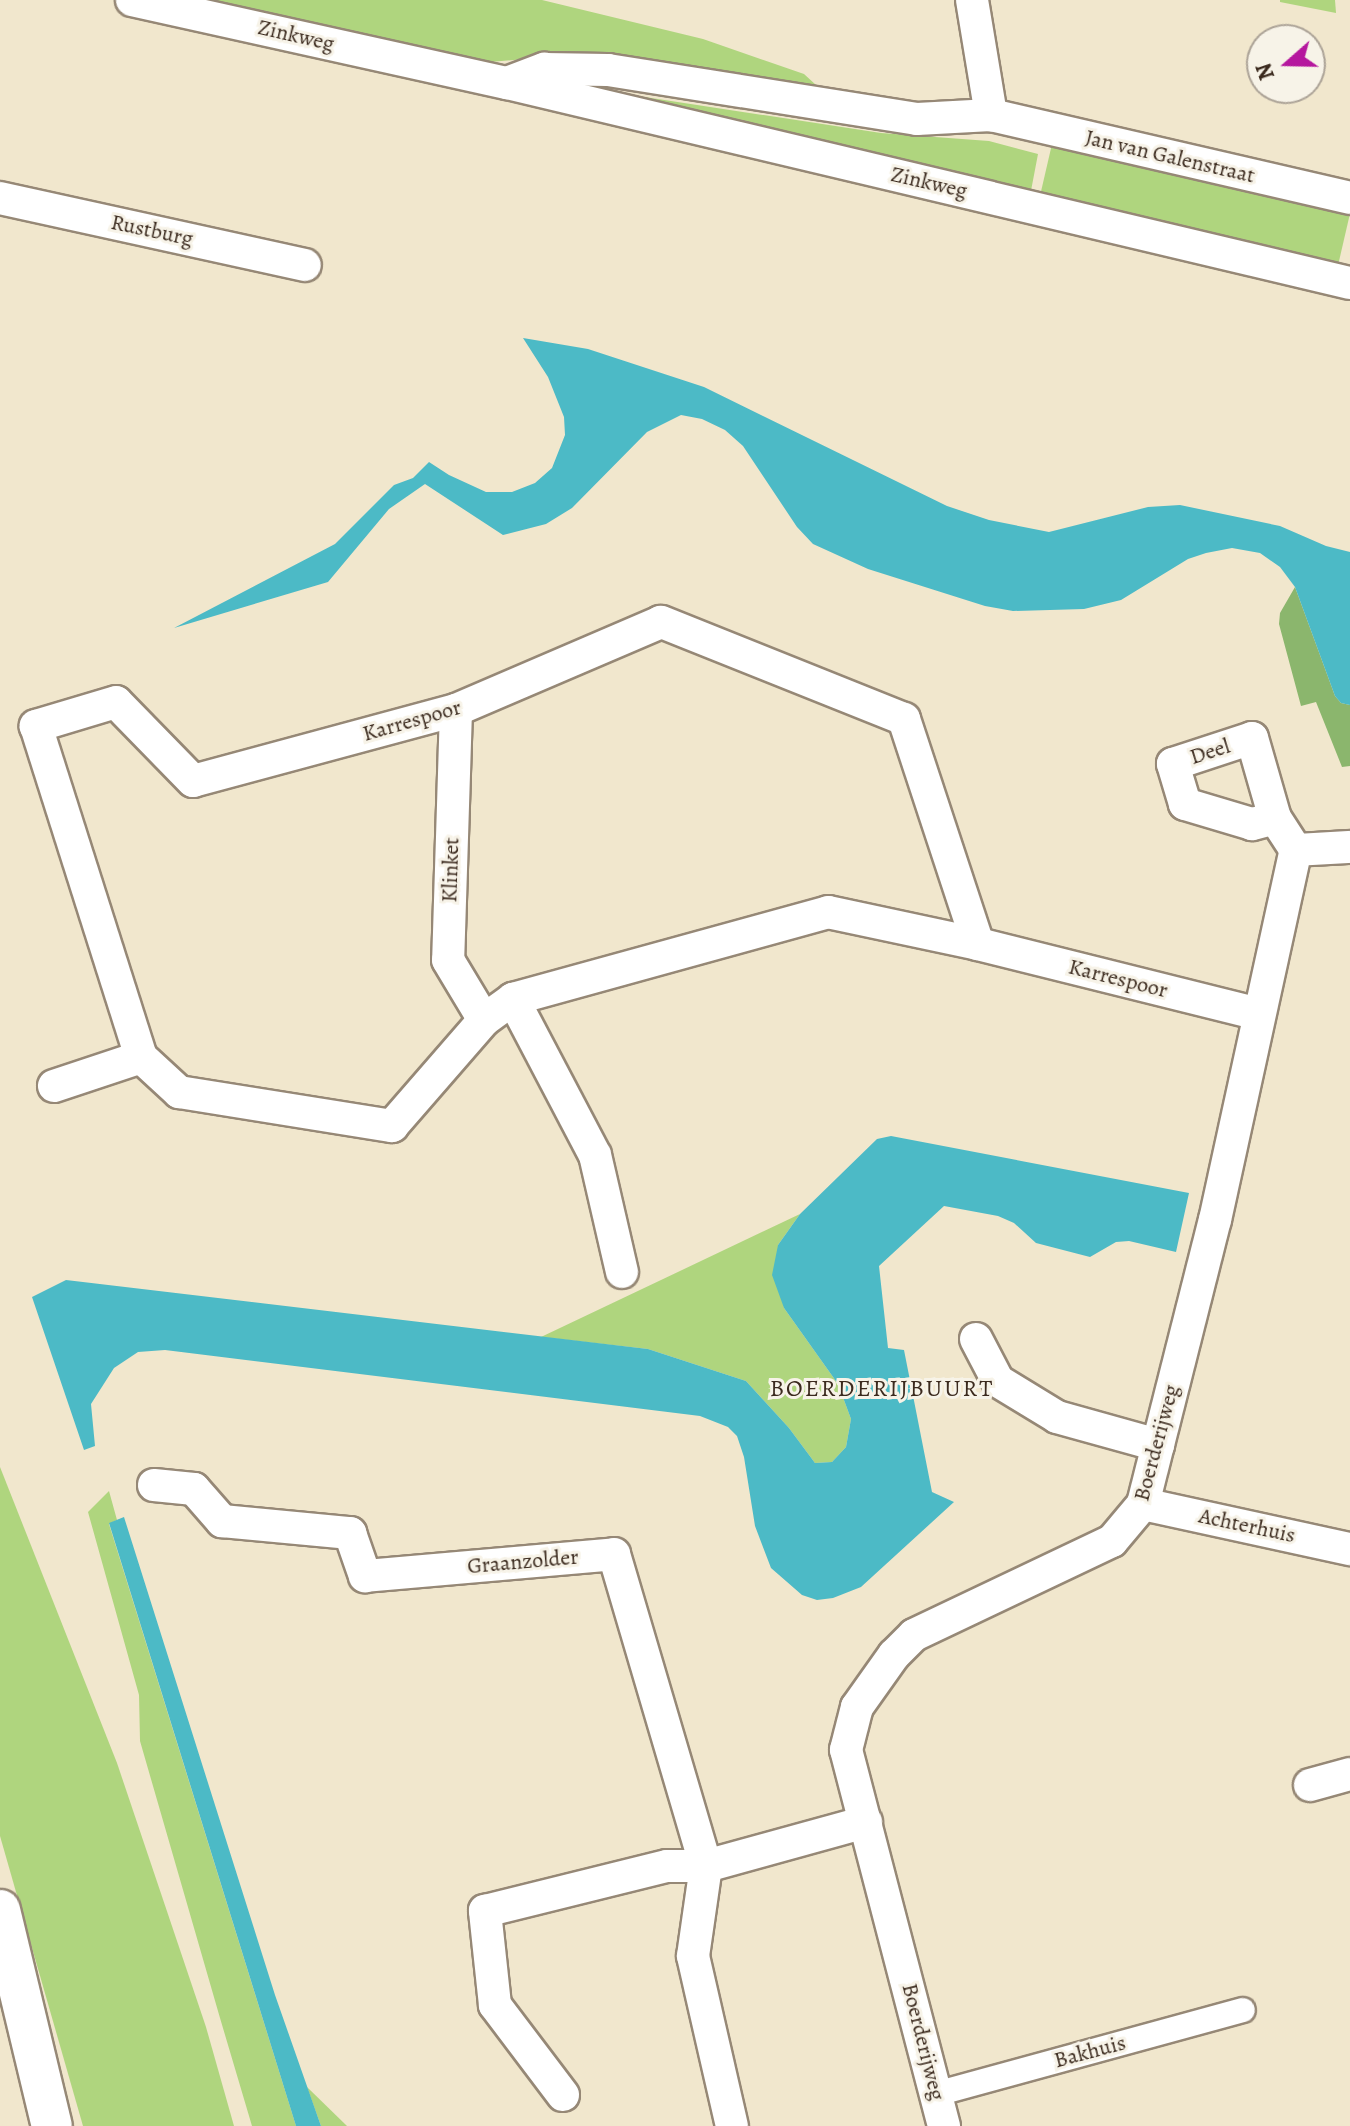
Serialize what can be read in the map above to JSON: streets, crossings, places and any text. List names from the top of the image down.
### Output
{
  "streets": {
    "street": [
      "Zinkweg",
      "Jan van Galenstraat",
      "Rustburg",
      "Karrespoor",
      "Klinket",
      "Boerderijweg",
      "Achterhuis",
      "Graanzolder",
      "Bakhuis"
    ]
  },
  "crossings": [
    ["Karrespoor", "Klinket"],
    ["Karrespoor", "Boerderijweg"],
    ["Boerderijweg", "Achterhuis"],
    ["Boerderijweg", "Bakhuis"]
  ],
  "districts": ["BOERDERIJBUURT"],
  "north": "left"
}
